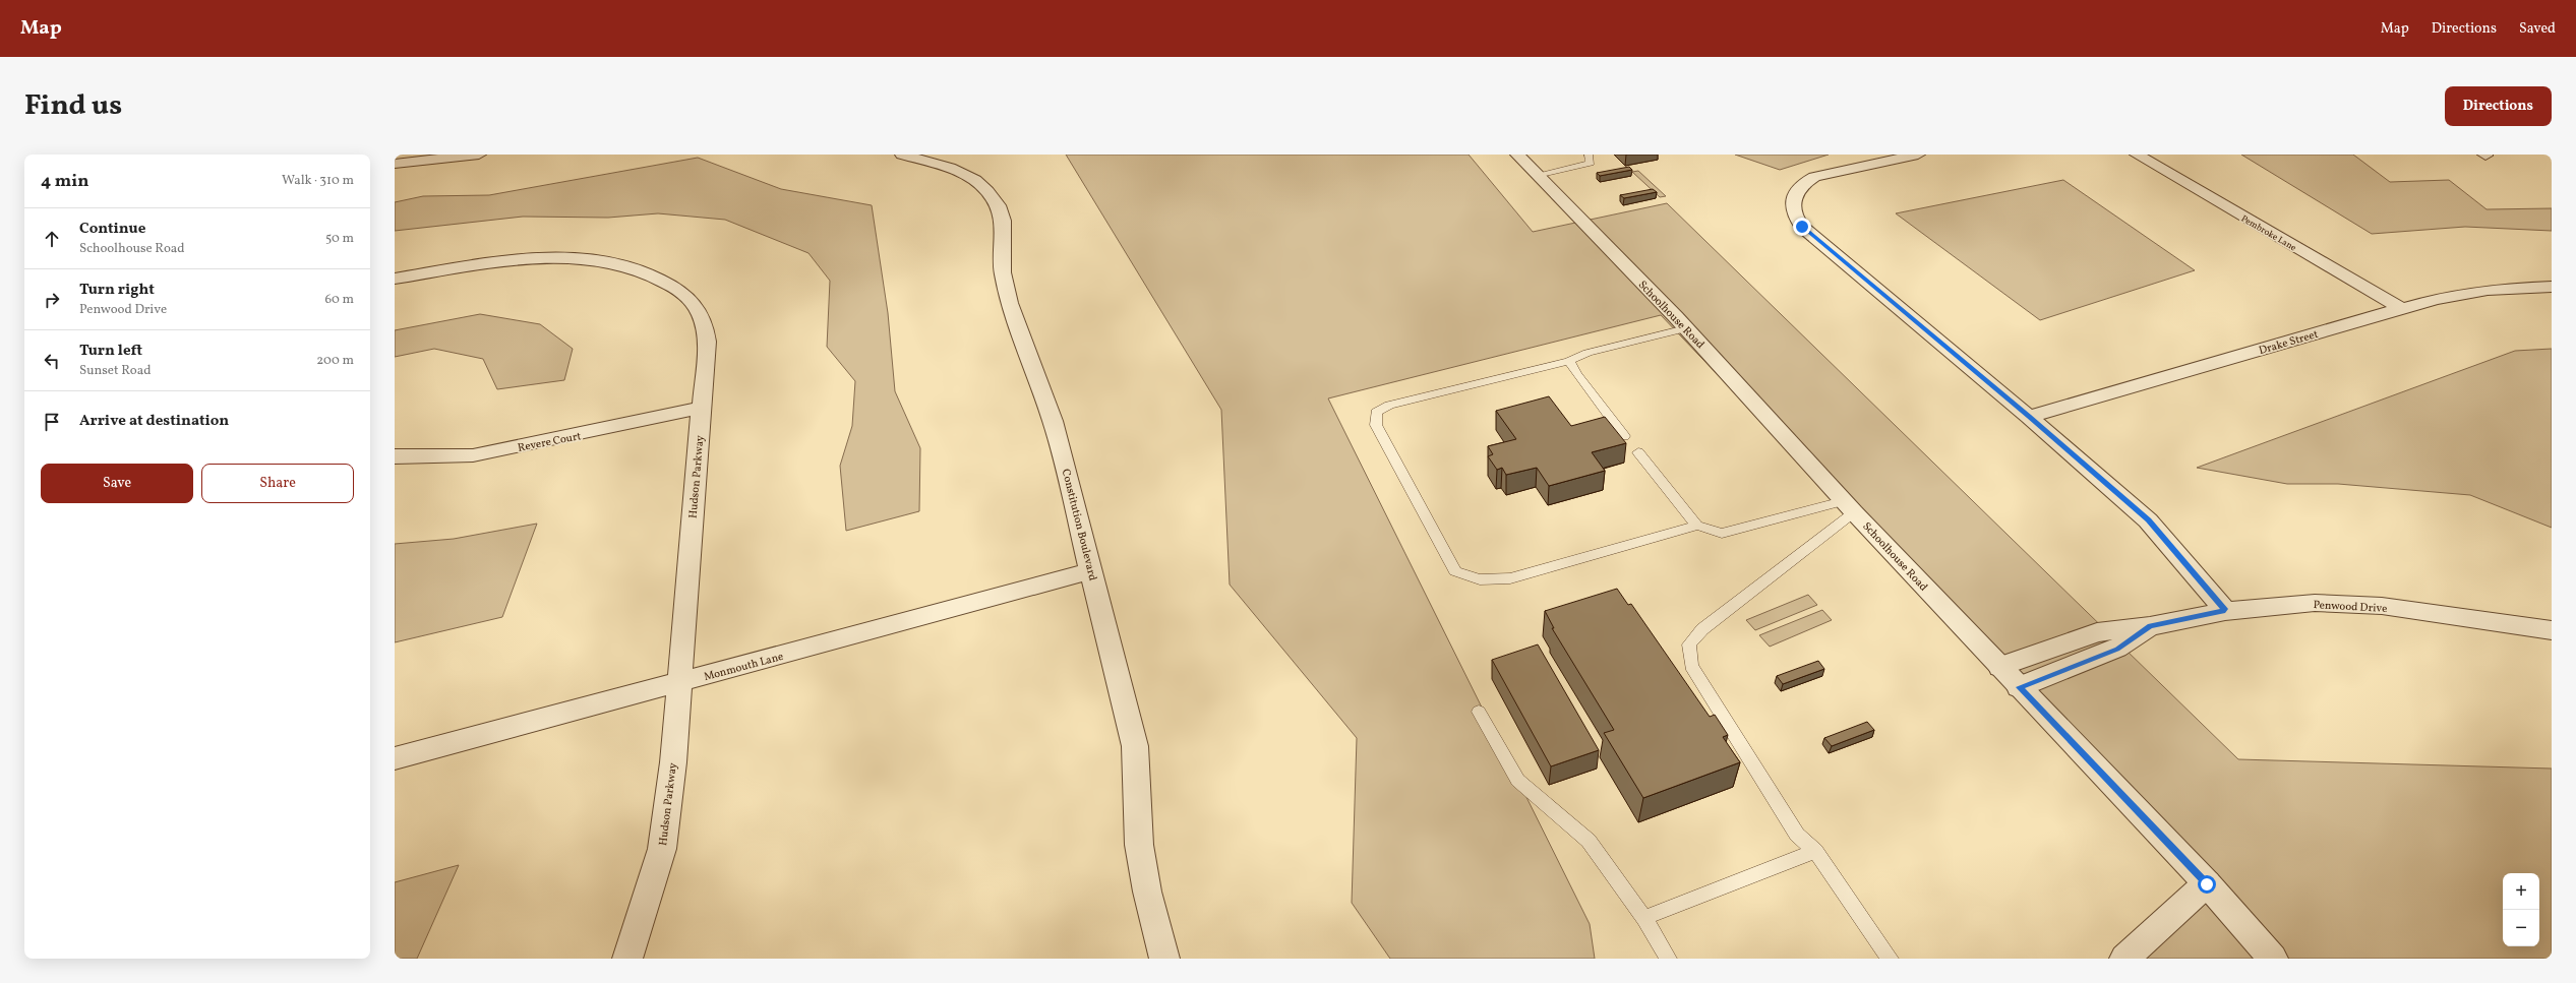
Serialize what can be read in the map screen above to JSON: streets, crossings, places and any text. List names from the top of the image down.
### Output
{
  "streets": {
    "street": [
      "Pembroke Lane",
      "Schoolhouse Road",
      "Drake Street",
      "Revere Court",
      "Hudson Parkway",
      "Constitution Boulevard",
      "Penwood Drive",
      "Monmouth Lane"
    ]
  },
  "crossings": [
    ["Pembroke Lane", "Drake Street"],
    ["Schoolhouse Road", "Penwood Drive"],
    ["Revere Court", "Hudson Parkway"],
    ["Hudson Parkway", "Monmouth Lane"],
    ["Constitution Boulevard", "Monmouth Lane"]
  ],
  "page": {
    "header": "Map",
    "nav": ["Map", "Directions", "Saved"],
    "title": "Find us",
    "buttons": [
      "Directions",
      ["Save", "Share"]
    ],
    "heading": ["4 min", "Walk · 310 m"],
    "list": [
      ["Continue", "Schoolhouse Road", "50 m"],
      ["Turn right", "Penwood Drive", "60 m"],
      ["Turn left", "Sunset Road", "200 m"],
      "Arrive at destination"
    ],
    "map_buttons": ["+", "−"]
  }
}
